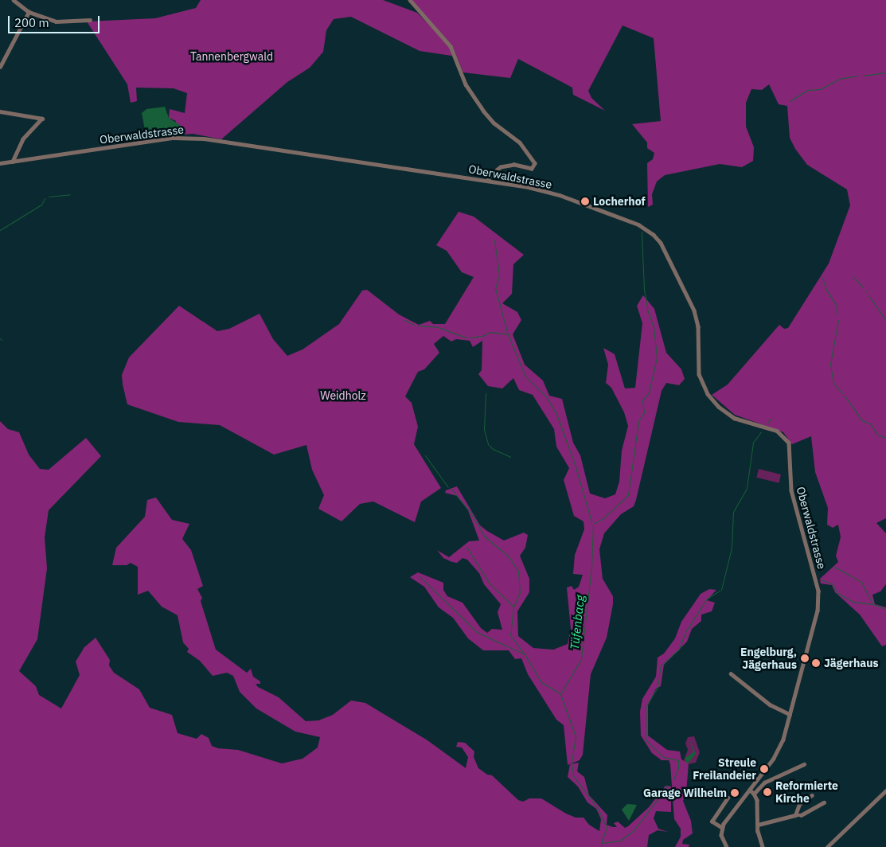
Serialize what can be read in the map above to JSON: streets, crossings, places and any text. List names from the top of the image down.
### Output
{
  "streets": {
    "street": ["Oberwaldstrasse"]
  },
  "water": ["Tüfenbacg"],
  "parks": ["Tannenbergwald", "Weidholz"],
  "places": [
    "Locherhof",
    "Engelburg, Jägerhaus",
    "Jägerhaus",
    "Streule Freilandeier",
    "Reformierte Kirche",
    "Garage Wilhelm"
  ],
  "scale_bar": "200 m"
}
